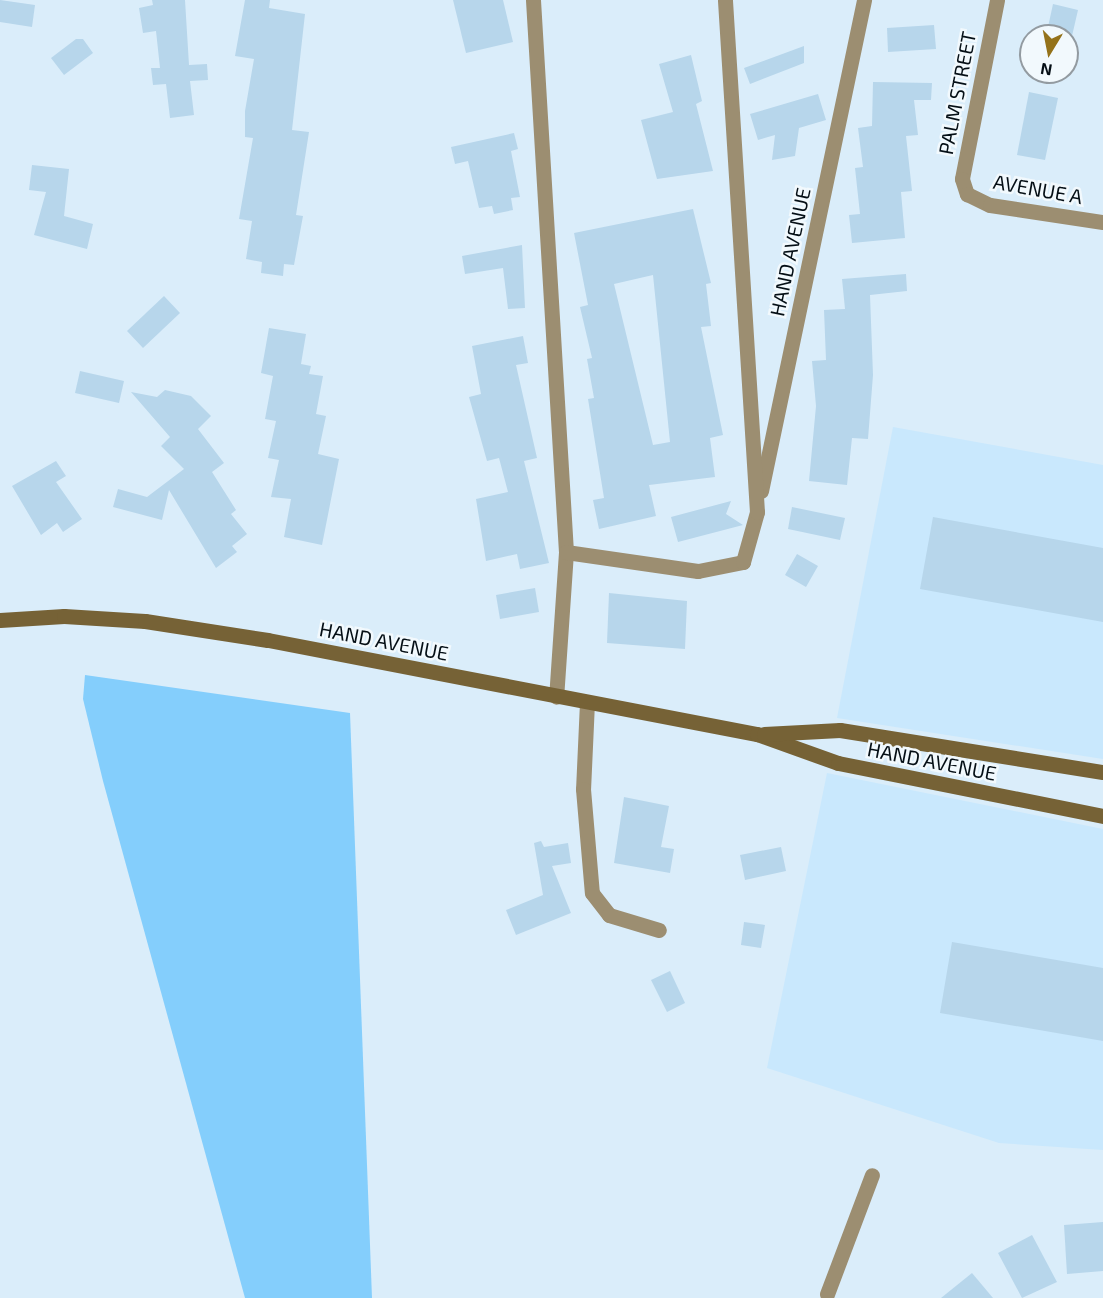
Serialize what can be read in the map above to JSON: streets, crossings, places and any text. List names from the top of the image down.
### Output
{
  "streets": {
    "street": ["PALM STREET", "AVENUE A", "HAND AVENUE"]
  },
  "crossings": [
    ["PALM STREET", "AVENUE A"]
  ],
  "north": "bottom"
}
